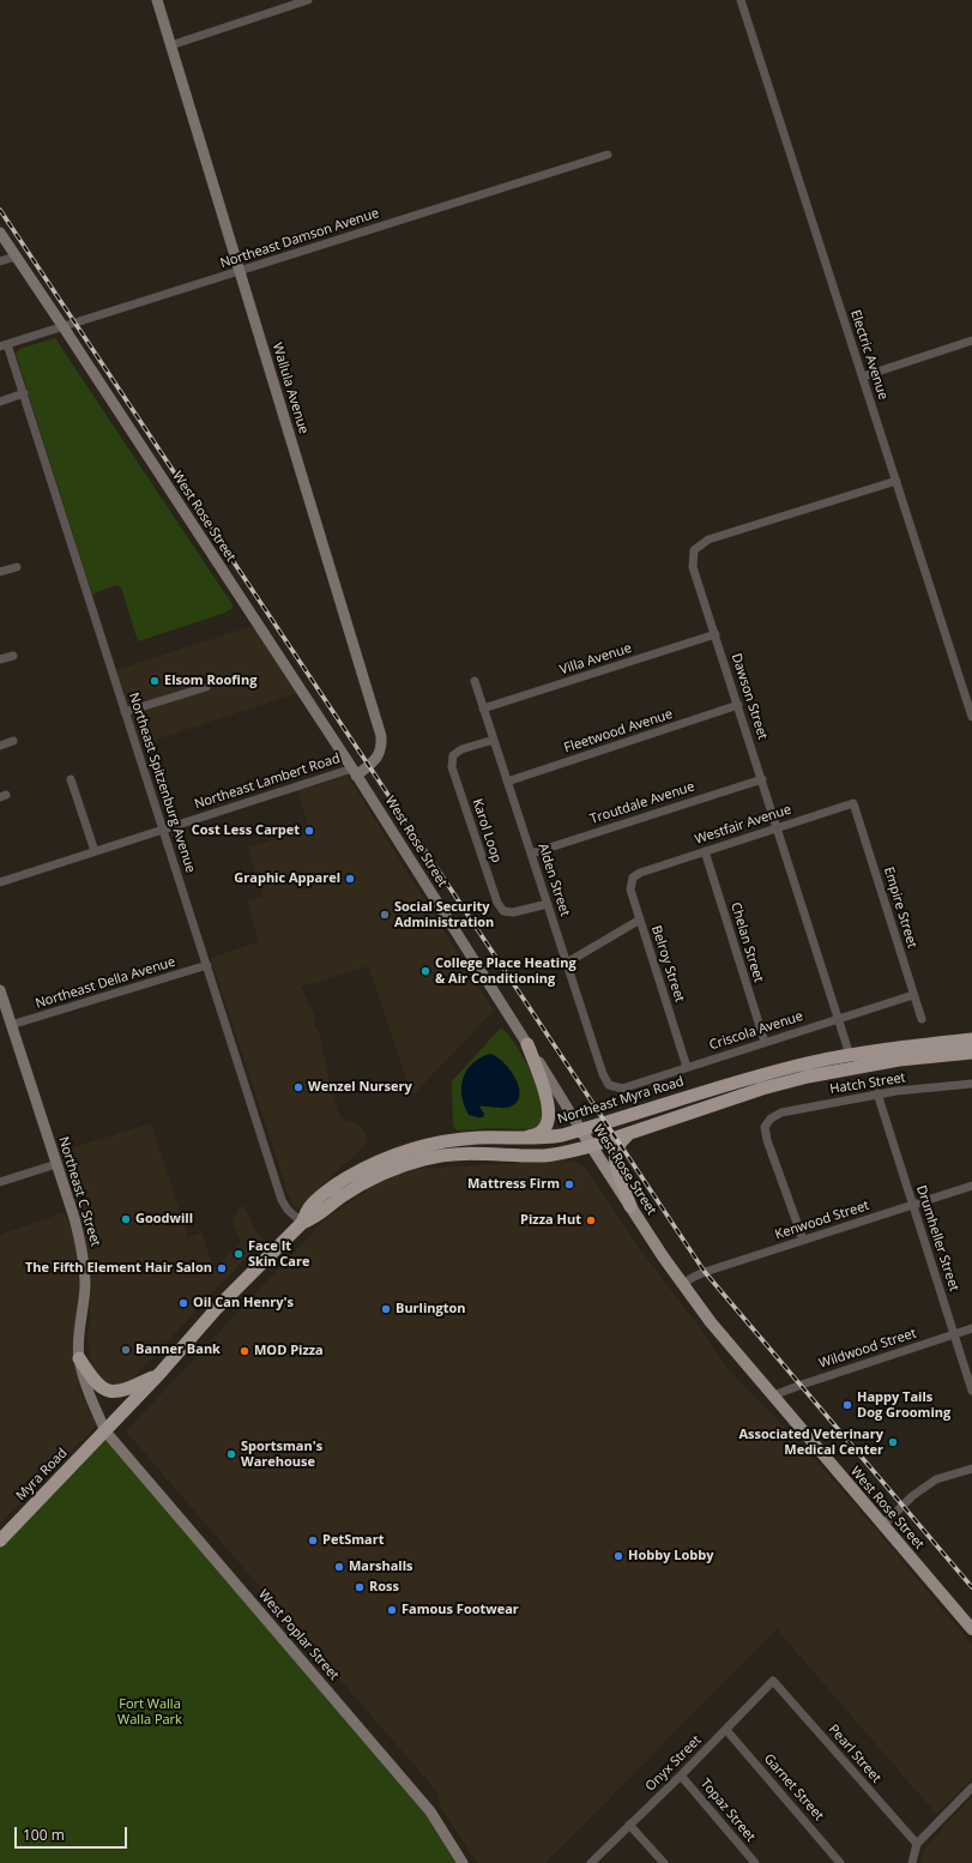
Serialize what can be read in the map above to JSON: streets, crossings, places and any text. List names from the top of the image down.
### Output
{
  "streets": {
    "highway": ["Northeast Myra Road", "Myra Road"],
    "main road": [
      "Wallula Avenue",
      "West Rose Street",
      "Northeast C Street",
      "West Poplar Street"
    ],
    "street": [
      "Northeast Damson Avenue",
      "Electric Avenue",
      "Villa Avenue",
      "Dawson Street",
      "Fleetwood Avenue",
      "Northeast Lambert Road",
      "Northeast Spitzenburg Avenue",
      "Troutdale Avenue",
      "Westfair Avenue",
      "Karol Loop",
      "Alden Street",
      "Empire Street",
      "Chelan Street",
      "Belroy Street",
      "Northeast Della Avenue",
      "Criscola Avenue",
      "Hatch Street",
      "Kenwood Street",
      "Drumheller Street",
      "Wildwood Street",
      "Pearl Street",
      "Onyx Street",
      "Garnet Street",
      "Topaz Street"
    ]
  },
  "crossings": [
    ["Northeast Damson Avenue", "Wallula Avenue"],
    ["Northeast Damson Avenue", "West Rose Street"],
    ["Northeast Damson Avenue", "Northeast Spitzenburg Avenue"],
    ["Electric Avenue", "Dawson Street"],
    ["Wallula Avenue", "West Rose Street"],
    ["Wallula Avenue", "Northeast Lambert Road"],
    ["West Rose Street", "Northeast Lambert Road"],
    ["West Rose Street", "Northeast Myra Road"],
    ["West Rose Street", "Kenwood Street"],
    ["West Rose Street", "Wildwood Street"],
    ["Villa Avenue", "Dawson Street"],
    ["Villa Avenue", "Alden Street"],
    ["Dawson Street", "Fleetwood Avenue"],
    ["Dawson Street", "Troutdale Avenue"],
    ["Dawson Street", "Westfair Avenue"],
    ["Dawson Street", "Criscola Avenue"],
    ["Dawson Street", "Northeast Myra Road"],
    ["Fleetwood Avenue", "Alden Street"],
    ["Northeast Lambert Road", "Northeast Spitzenburg Avenue"],
    ["Northeast Spitzenburg Avenue", "Northeast Della Avenue"],
    ["Northeast Spitzenburg Avenue", "Northeast Myra Road"],
    ["Troutdale Avenue", "Alden Street"],
    ["Westfair Avenue", "Empire Street"],
    ["Westfair Avenue", "Chelan Street"],
    ["Westfair Avenue", "Belroy Street"],
    ["Karol Loop", "Alden Street"],
    ["Alden Street", "Criscola Avenue"],
    ["Empire Street", "Criscola Avenue"],
    ["Chelan Street", "Criscola Avenue"],
    ["Belroy Street", "Criscola Avenue"],
    ["Northeast Della Avenue", "Northeast C Street"],
    ["Hatch Street", "Kenwood Street"],
    ["Hatch Street", "Drumheller Street"],
    ["Northeast Myra Road", "Northeast C Street"],
    ["Northeast Myra Road", "Myra Road"],
    ["Northeast Myra Road", "West Poplar Street"],
    ["Northeast C Street", "Myra Road"],
    ["Northeast C Street", "West Poplar Street"],
    ["Kenwood Street", "Drumheller Street"],
    ["Drumheller Street", "Wildwood Street"],
    ["Myra Road", "West Poplar Street"],
    ["Pearl Street", "Onyx Street"],
    ["Onyx Street", "Garnet Street"],
    ["Onyx Street", "Topaz Street"]
  ],
  "parks": ["Fort Walla Walla Park"],
  "places": [
    "Elsom Roofing",
    "Cost Less Carpet",
    "Graphic Apparel",
    "Social Security Administration",
    "College Place Heating & Air Conditioning",
    "Wenzel Nursery",
    "Mattress Firm",
    "Goodwill",
    "Pizza Hut",
    "Face It Skin Care",
    "The Fifth Element Hair Salon",
    "Oil Can Henry's",
    "Burlington",
    "Banner Bank",
    "MOD Pizza",
    "Happy Tails Dog Grooming",
    "Associated Veterinary Medical Center",
    "Sportsman's Warehouse",
    "PetSmart",
    "Hobby Lobby",
    "Marshalls",
    "Ross",
    "Famous Footwear"
  ],
  "scale_bar": "100 m"
}
